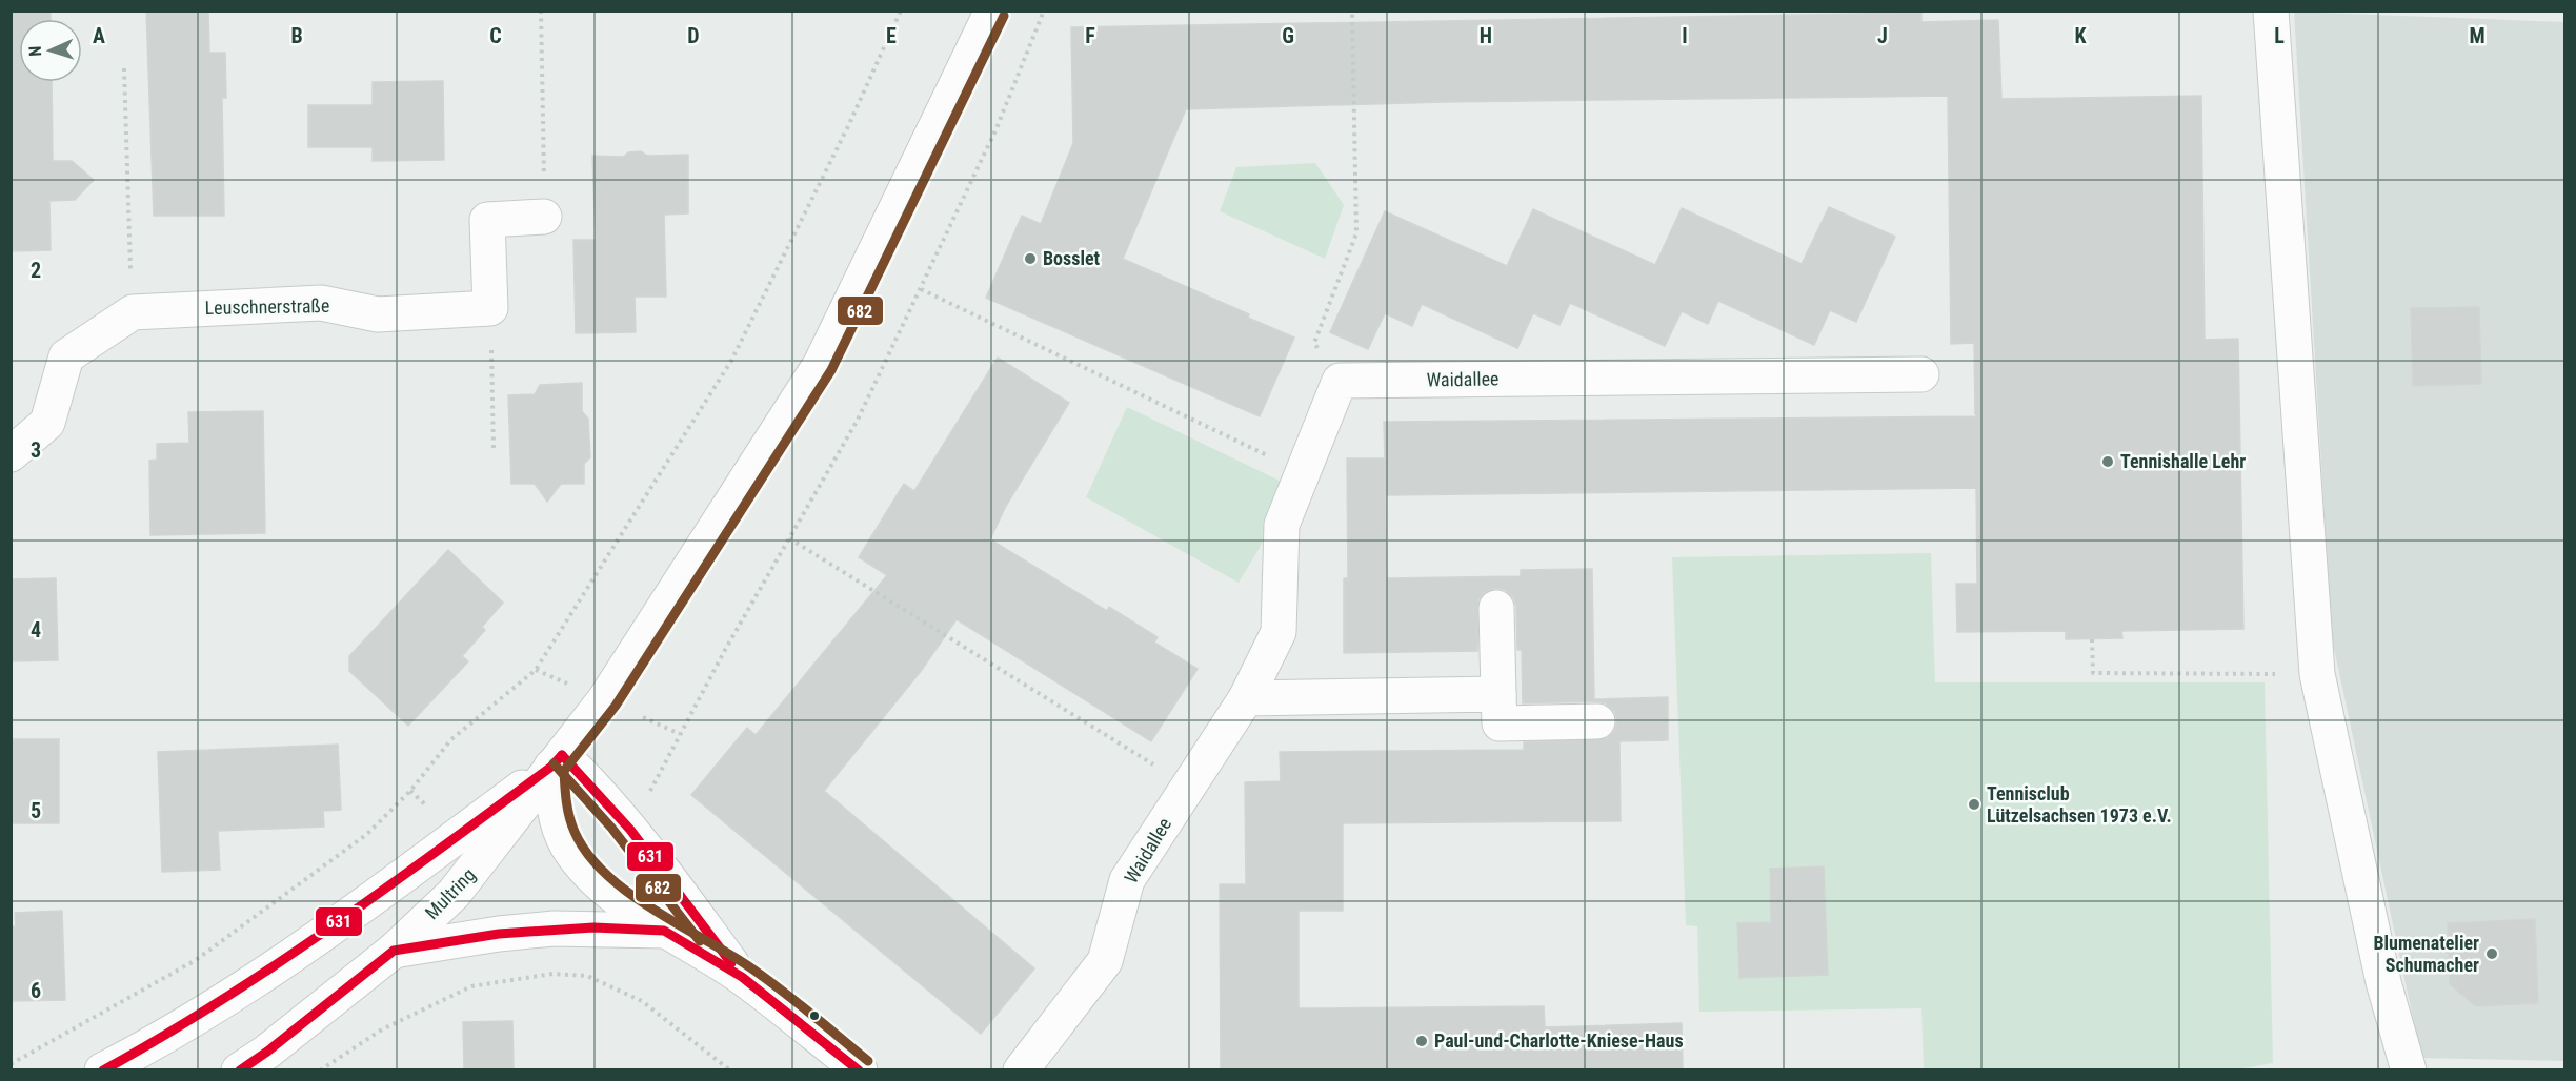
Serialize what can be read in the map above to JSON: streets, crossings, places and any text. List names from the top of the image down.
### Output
{
  "streets": {
    "street": ["Leuschnerstraße", "Waidallee", "Multring"]
  },
  "places": [
    "Bosslet",
    "Tennishalle Lehr",
    "Tennisclub Lützelsachsen 1973 e.V.",
    "Blumenatelier Schumacher",
    "Paul-und-Charlotte-Kniese-Haus"
  ],
  "lines": ["transit line 682", "transit line 631"],
  "north": "left",
  "grid": {
    "columns": [
      "A",
      "B",
      "C",
      "D",
      "E",
      "F",
      "G",
      "H",
      "I",
      "J",
      "K",
      "L",
      "M"
    ],
    "rows": [
      "2",
      "3",
      "4",
      "5",
      "6"
    ]
  }
}
